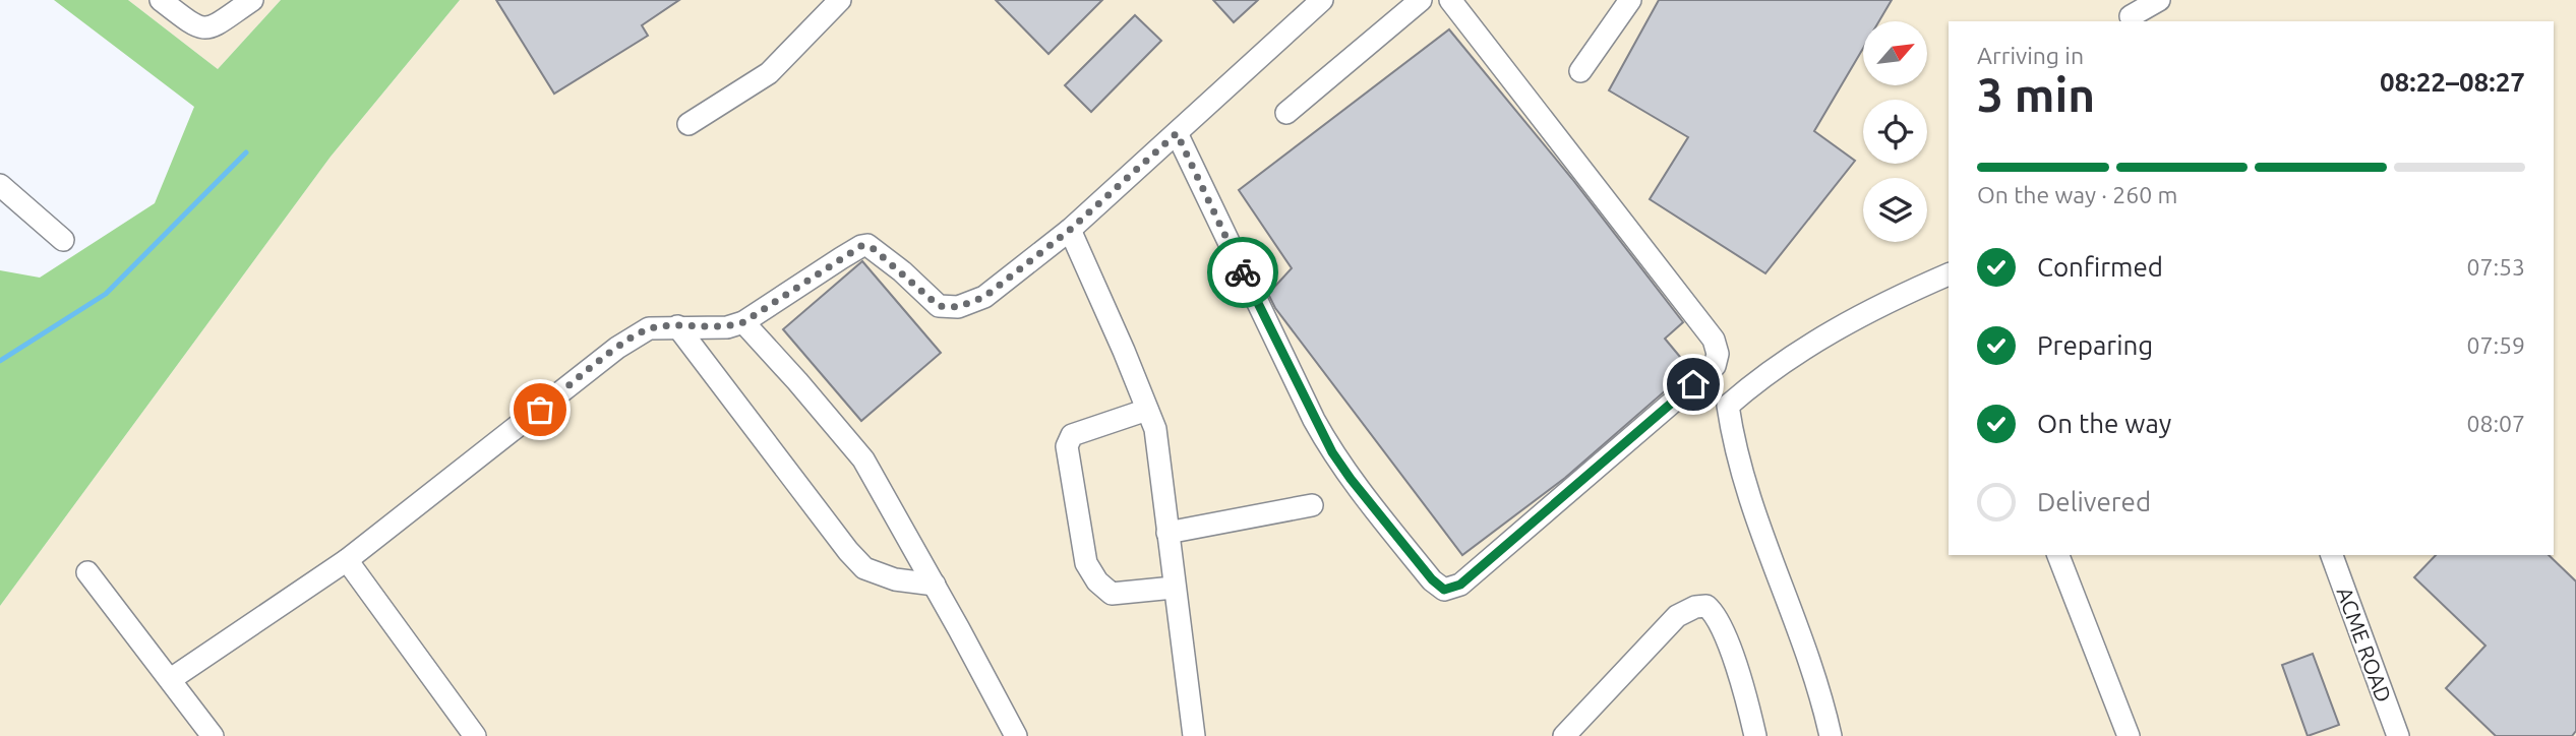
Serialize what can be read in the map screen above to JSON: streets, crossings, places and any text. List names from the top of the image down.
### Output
{
  "streets": {
    "street": ["ACME ROAD"]
  },
  "north": "top right",
  "page": {
    "heading": ["3 min", "Arriving in", "08:22–08:27"],
    "bar": "On the way · 260 m",
    "list": [
      ["Confirmed", "07:53"],
      ["Preparing", "07:59"],
      ["On the way", "08:07"],
      "Delivered"
    ]
  }
}
